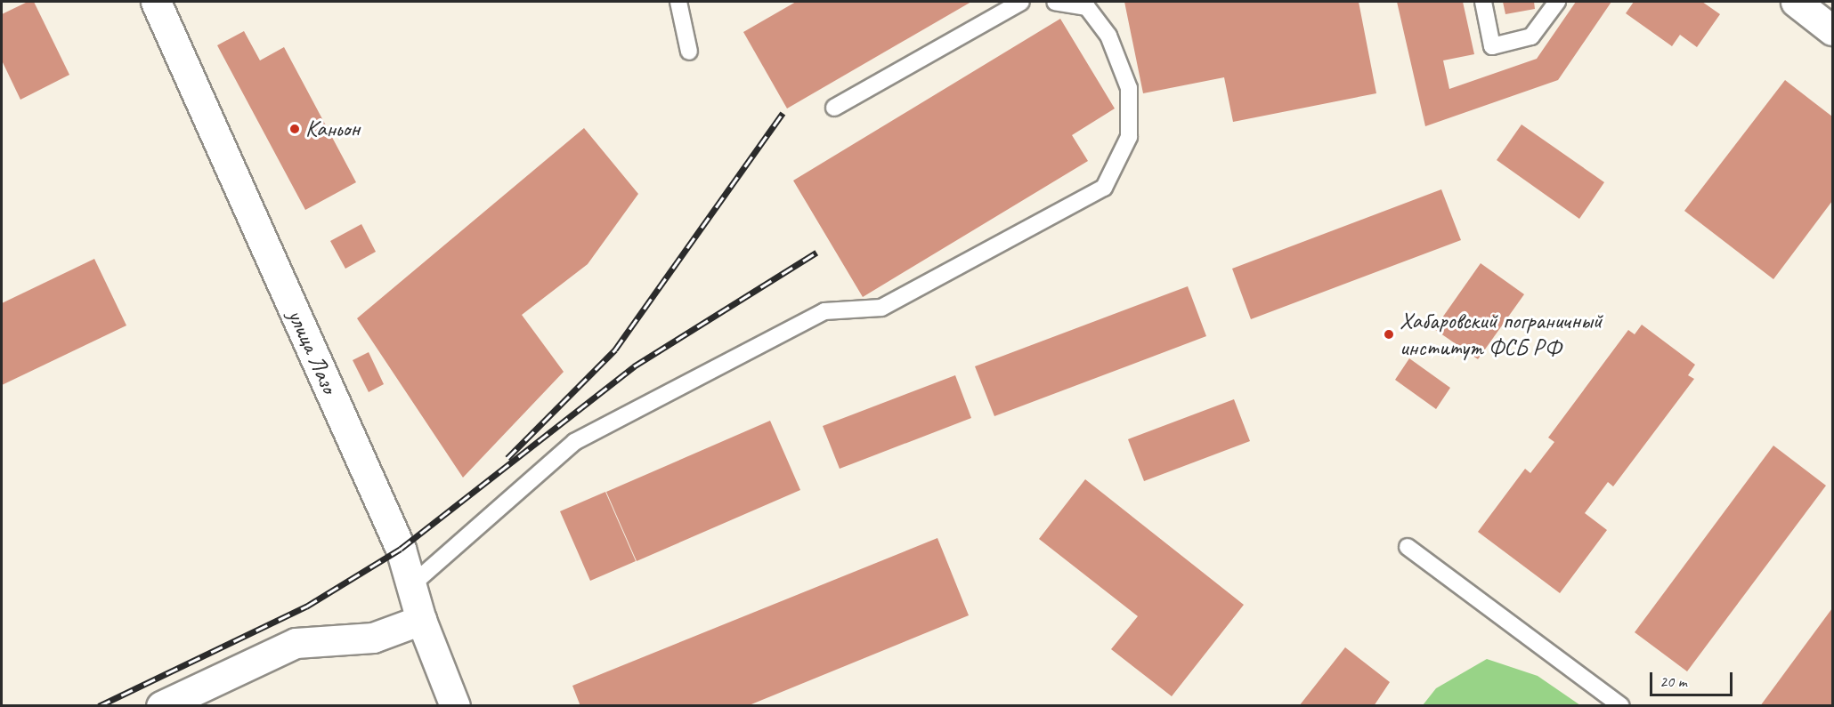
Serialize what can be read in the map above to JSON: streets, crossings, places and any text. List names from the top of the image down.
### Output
{
  "streets": {
    "street": ["улица Лазо"]
  },
  "places": ["Каньон", "Хабаровский пограничный институт ФСБ РФ"],
  "scale_bar": "20 m"
}
